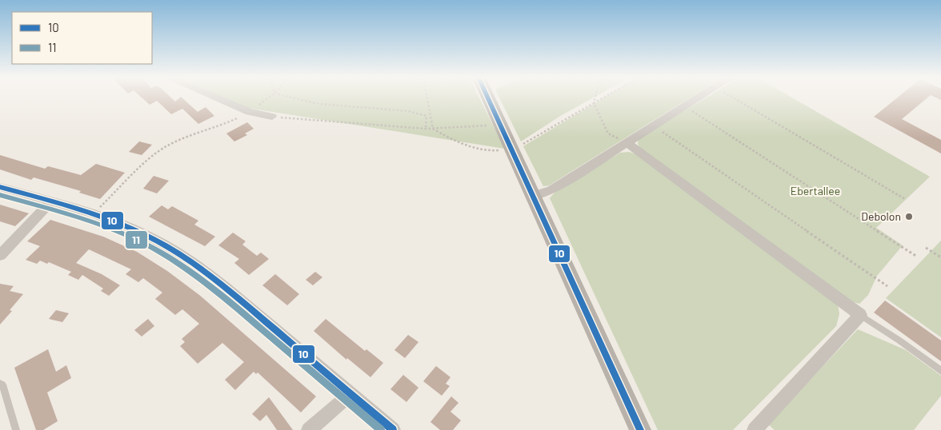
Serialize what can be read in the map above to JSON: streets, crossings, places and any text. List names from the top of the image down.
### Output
{
  "parks": ["Ebertallee"],
  "places": ["Debolon"],
  "lines": ["transit line 10", "transit line 11"],
  "legend": ["10", "11"]
}
